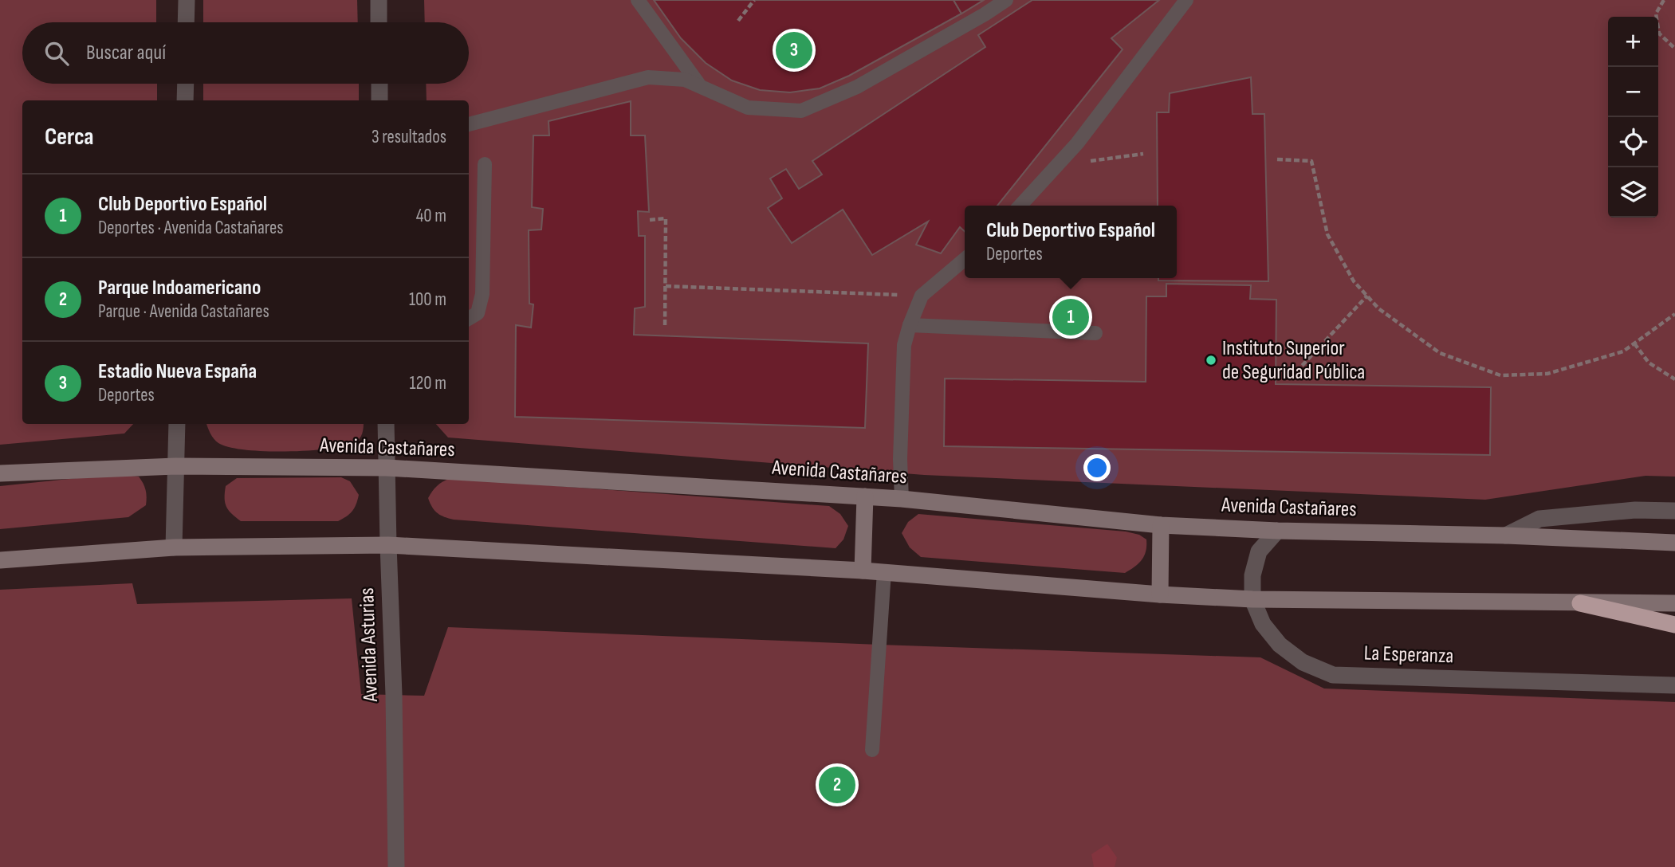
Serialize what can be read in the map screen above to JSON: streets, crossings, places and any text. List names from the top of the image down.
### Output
{
  "streets": {
    "main road": ["Avenida Castañares"],
    "street": ["Avenida Asturias", "La Esperanza"]
  },
  "crossings": [
    ["Avenida Castañares", "Avenida Asturias"],
    ["Avenida Castañares", "La Esperanza"]
  ],
  "places": ["Instituto Superior de Seguridad Pública"],
  "page": {
    "map_buttons": ["+", "−"],
    "search": "Buscar aquí",
    "pins": ["3", "1", "2"],
    "heading": ["Cerca", "3 resultados"],
    "list": [
      {
        "mark": "1",
        "name": "Club Deportivo Español",
        "note": "Deportes · Avenida Castañares",
        "value": "40 m"
      },
      {
        "mark": "2",
        "name": "Parque Indoamericano",
        "note": "Parque · Avenida Castañares",
        "value": "100 m"
      },
      {
        "mark": "3",
        "name": "Estadio Nueva España",
        "note": "Deportes",
        "value": "120 m"
      }
    ],
    "popup": ["Club Deportivo Español", "Deportes"]
  }
}
